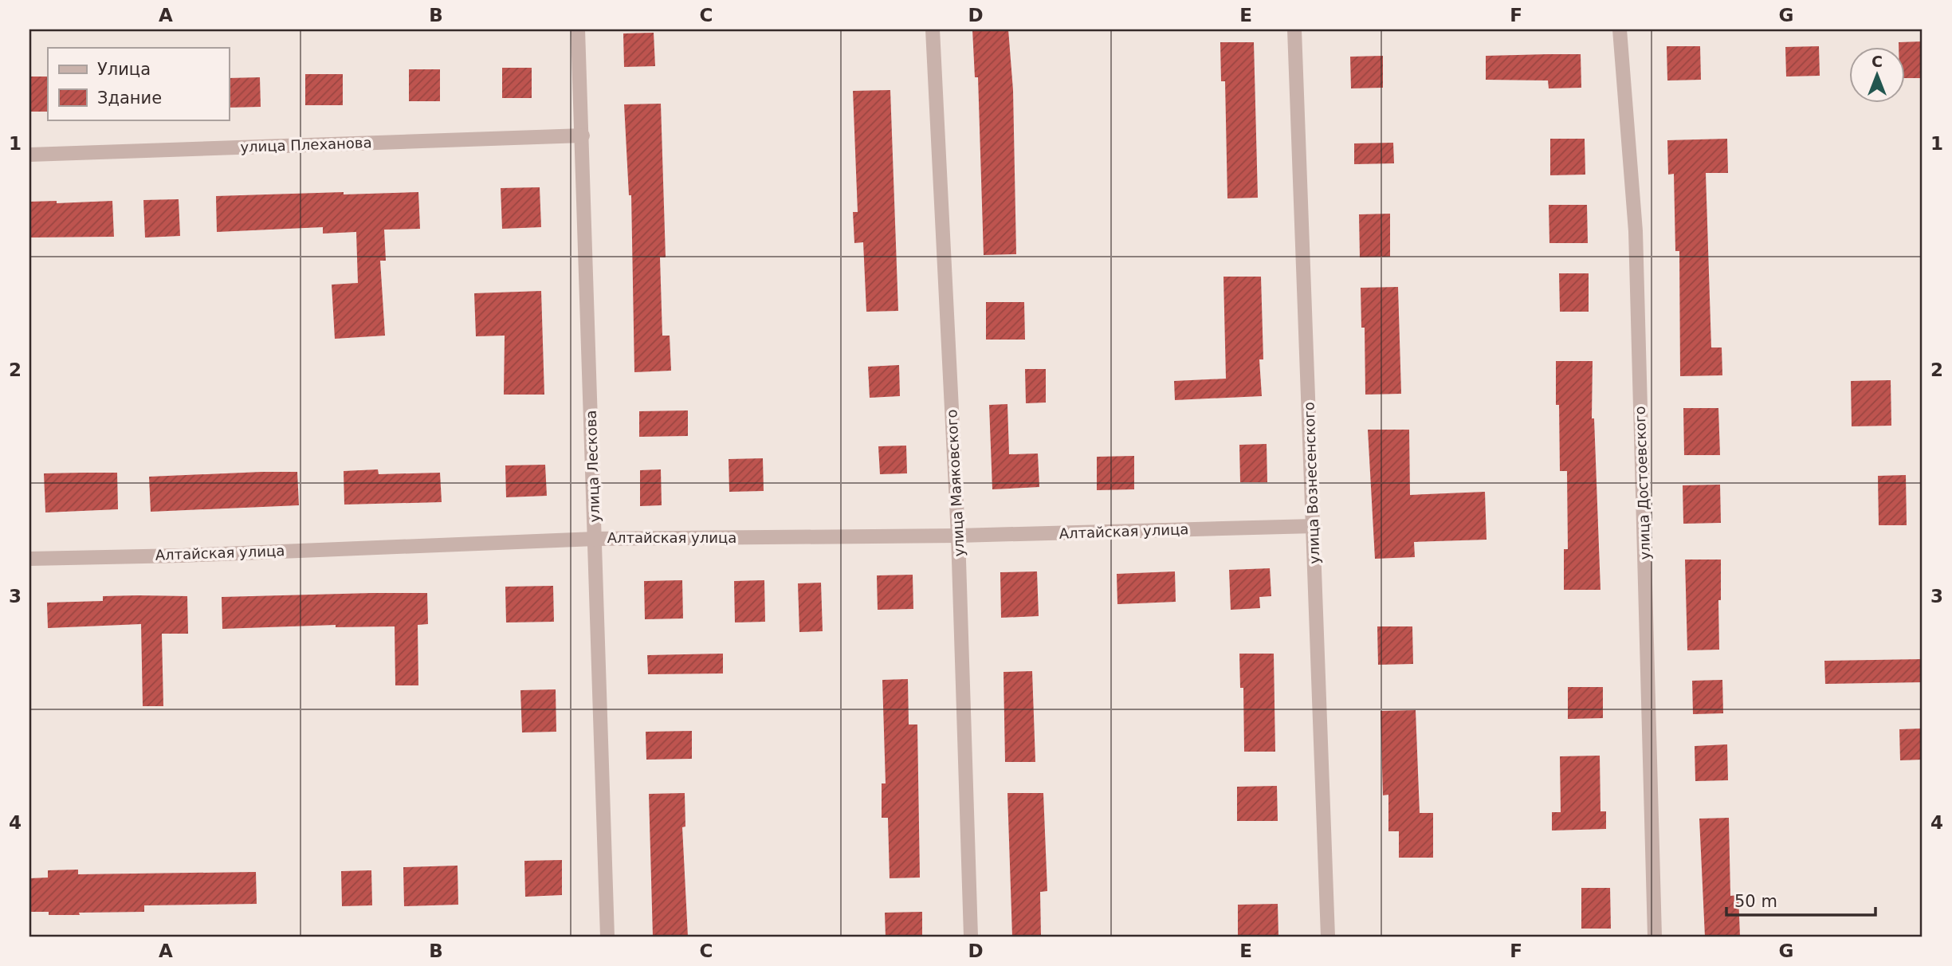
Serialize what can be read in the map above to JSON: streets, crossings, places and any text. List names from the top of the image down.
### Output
{
  "streets": {
    "street": [
      "улица Плеханова",
      "улица Лескова",
      "улица Маяковского",
      "улица Вознесенского",
      "улица Достоевского",
      "Алтайская улица"
    ]
  },
  "crossings": [
    ["улица Плеханова", "улица Лескова"],
    ["улица Лескова", "Алтайская улица"],
    ["улица Маяковского", "Алтайская улица"],
    ["улица Вознесенского", "Алтайская улица"]
  ],
  "legend": ["Улица", "Здание"],
  "scale_bar": "50 m",
  "north": "top",
  "grid": {
    "columns": [
      "A",
      "B",
      "C",
      "D",
      "E",
      "F",
      "G"
    ],
    "rows": [
      "1",
      "2",
      "3",
      "4"
    ]
  }
}
